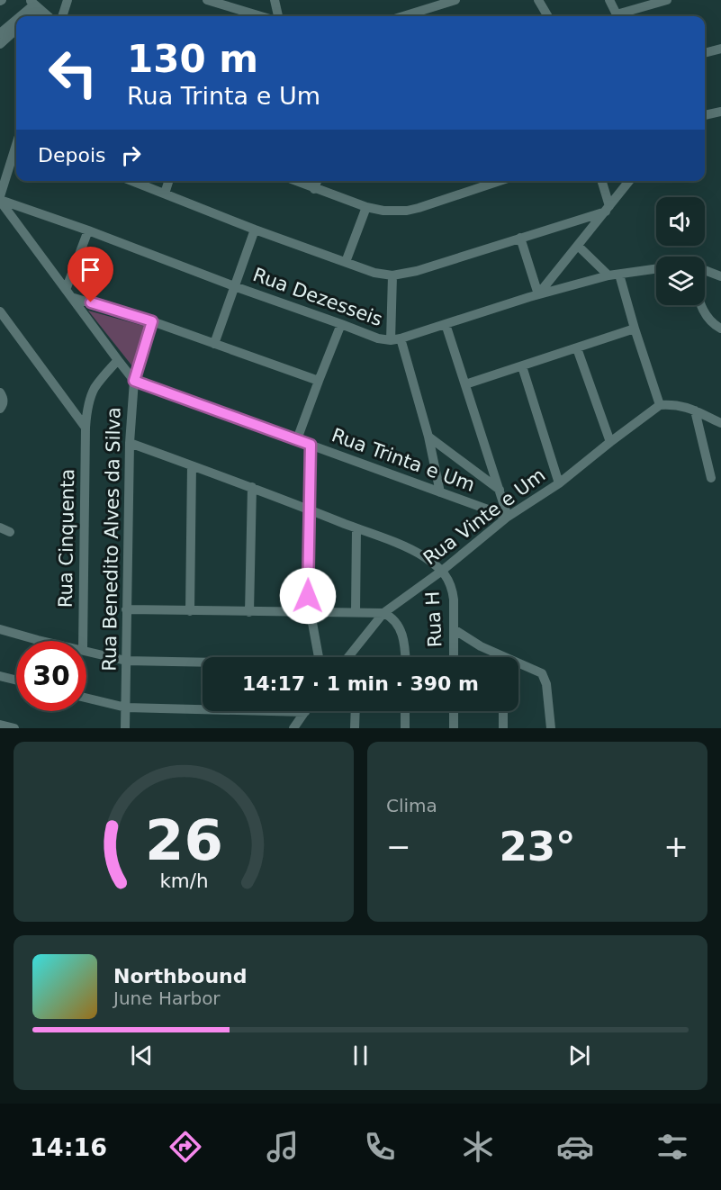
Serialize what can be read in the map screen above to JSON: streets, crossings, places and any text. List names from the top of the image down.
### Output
{
  "streets": {
    "street": [
      "Rua Dezesseis",
      "Rua Trinta e Um",
      "Rua Vinte e Um",
      "Rua Cinquenta",
      "Rua Benedito Alves da Silva",
      "Rua H"
    ]
  },
  "crossings": [
    ["Rua Dezesseis", "Rua Benedito Alves da Silva"],
    ["Rua Trinta e Um", "Rua Vinte e Um"],
    ["Rua Trinta e Um", "Rua Benedito Alves da Silva"],
    ["Rua Vinte e Um", "Rua H"],
    ["Rua Cinquenta", "Rua Benedito Alves da Silva"]
  ],
  "page": {
    "turn": ["130 m", "Rua Trinta e Um"],
    "then": "Depois",
    "limit": "30",
    "trip": "14:17 · 1 min · 390 m",
    "tile": "Clima",
    "heat": ["−", "23°", "+"],
    "song": ["Northbound", "June Harbor"],
    "tabs": "14:16",
    "gauge": ["26", "km/h"]
  }
}
